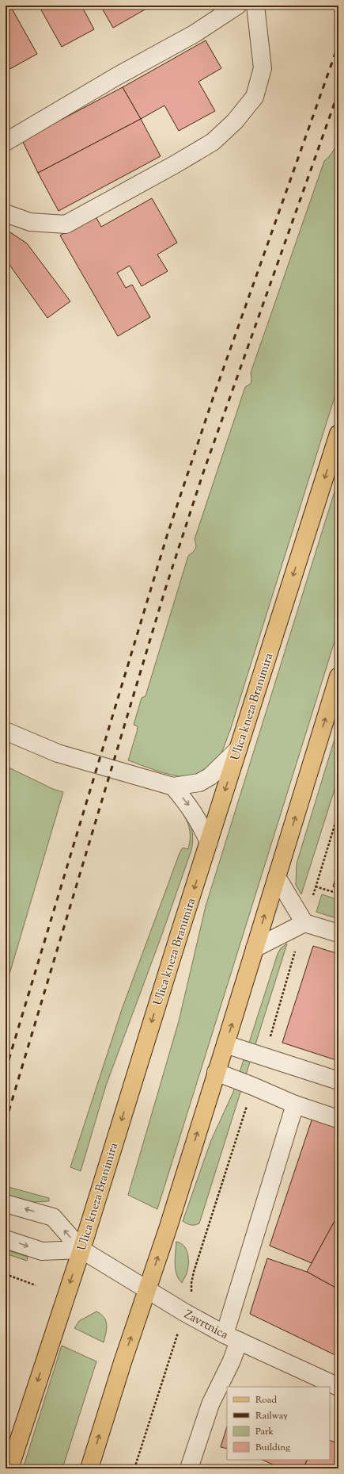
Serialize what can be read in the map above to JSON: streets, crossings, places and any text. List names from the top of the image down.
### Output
{
  "streets": {
    "main road": ["Ulica kneza Branimira"],
    "street": ["Zavrtnica"]
  },
  "crossings": [
    ["Ulica kneza Branimira", "Zavrtnica"]
  ],
  "legend": [
    "Road",
    "Railway",
    "Park",
    "Building"
  ]
}
